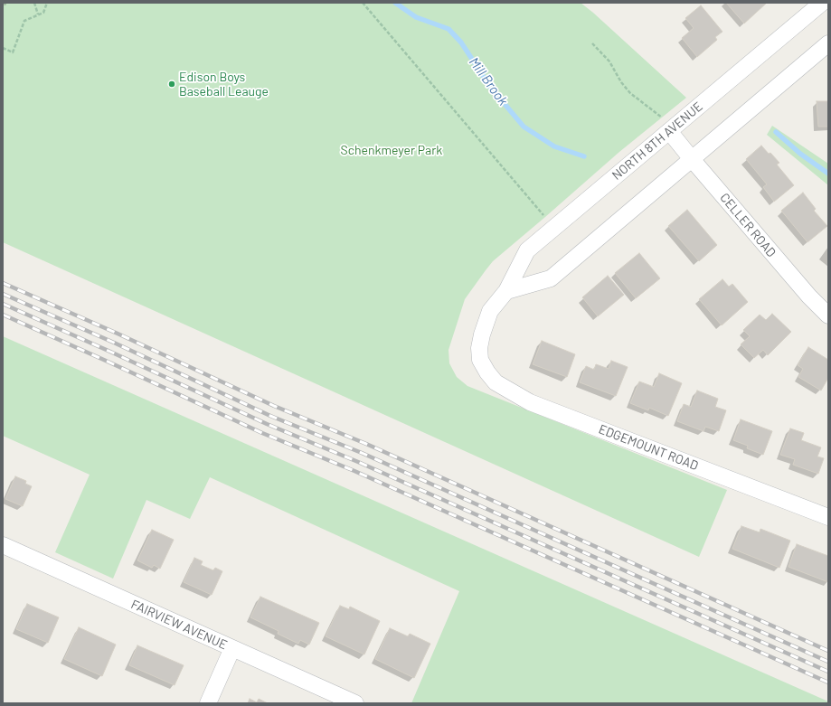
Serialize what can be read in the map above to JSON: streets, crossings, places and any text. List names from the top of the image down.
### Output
{
  "streets": {
    "street": [
      "NORTH 8TH AVENUE",
      "CELLER ROAD",
      "EDGEMOUNT ROAD",
      "FAIRVIEW AVENUE"
    ]
  },
  "crossings": [
    ["NORTH 8TH AVENUE", "CELLER ROAD"],
    ["NORTH 8TH AVENUE", "EDGEMOUNT ROAD"]
  ],
  "water": ["Mill Brook"],
  "parks": ["Schenkmeyer Park"],
  "places": ["Edison Boys Baseball Leauge"]
}
